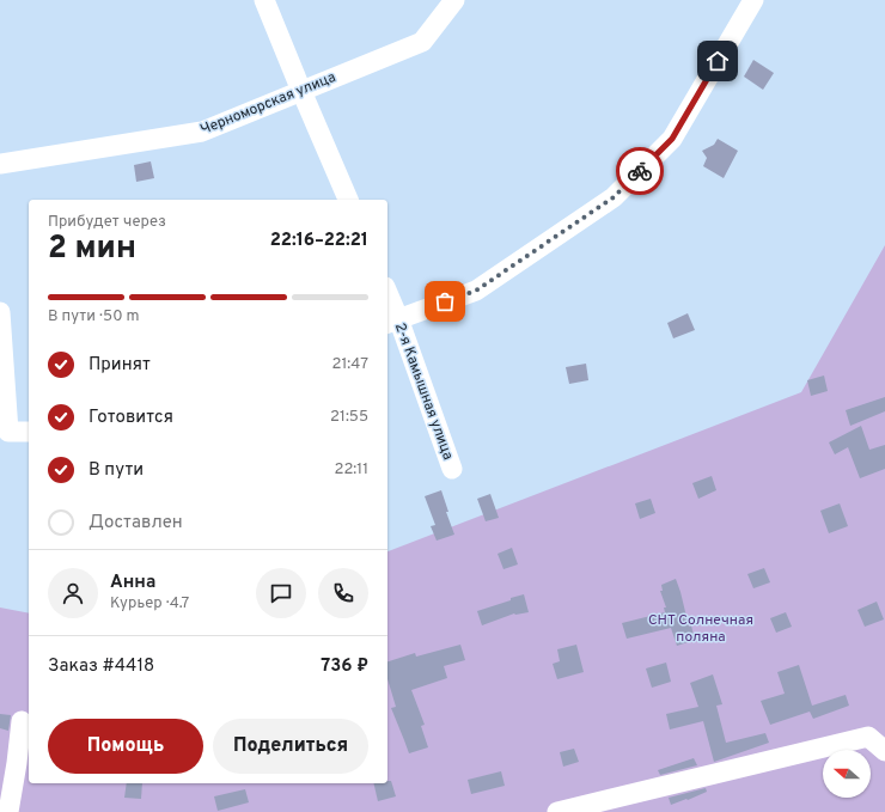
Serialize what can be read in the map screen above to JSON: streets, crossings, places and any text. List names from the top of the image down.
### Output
{
  "streets": {
    "street": ["Черноморская улица", "2-я Камышная улица"]
  },
  "parks": ["СНТ Солнечная поляна"],
  "north": "left",
  "page": {
    "heading": ["2 мин", "Прибудет через", "22:16–22:21"],
    "panel": [
      "Анна",
      "Курьер · 4.7",
      "Заказ #4418",
      "736 ₽"
    ],
    "bar": "В пути · 50 m",
    "list": [
      ["Принят", "21:47"],
      ["Готовится", "21:55"],
      ["В пути", "22:11"],
      "Доставлен"
    ],
    "buttons": ["Помощь", "Поделиться"]
  }
}
